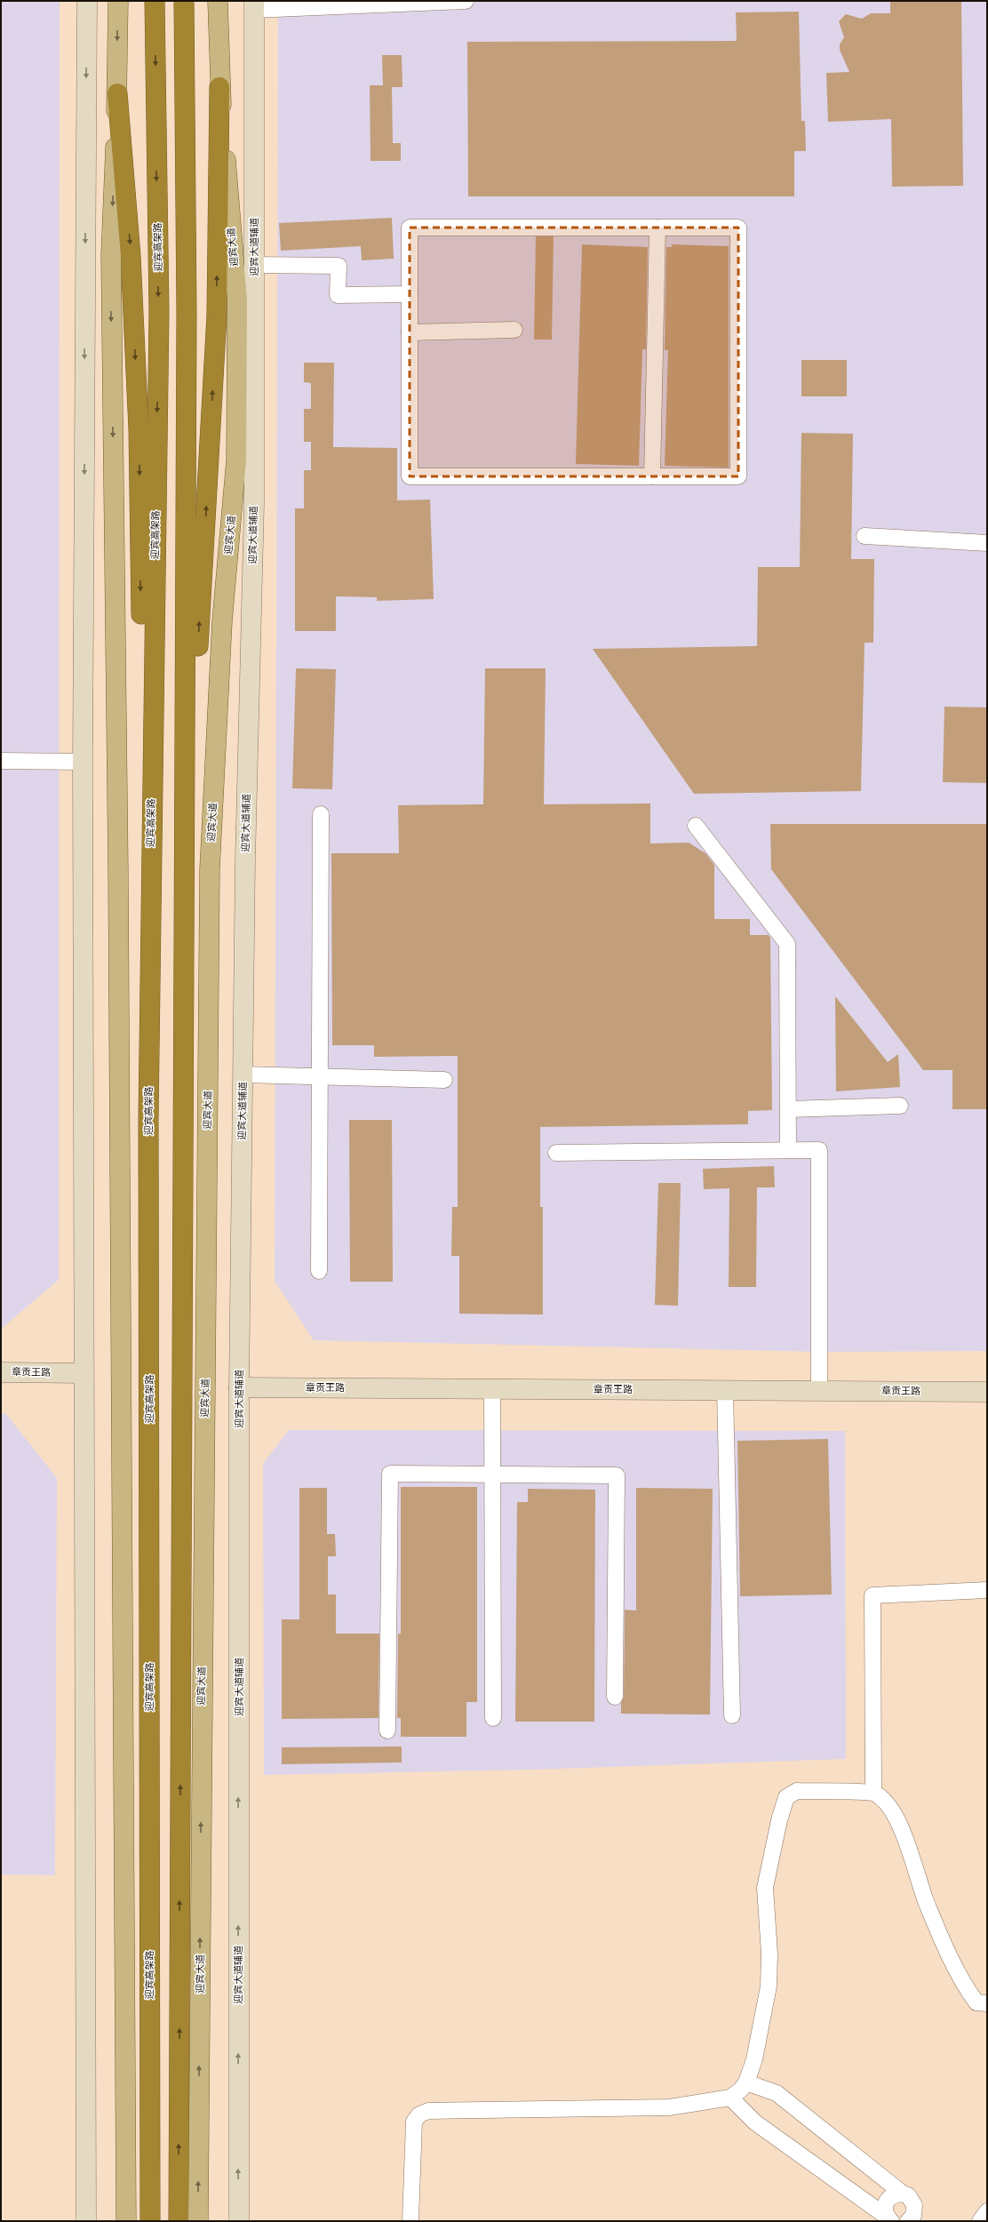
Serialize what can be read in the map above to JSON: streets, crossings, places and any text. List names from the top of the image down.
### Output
{
  "streets": {
    "highway": ["迎宾高架路"],
    "main road": ["迎宾大道"],
    "street": ["迎宾大道辅道", "章贡王路"]
  },
  "crossings": [
    ["迎宾大道辅道", "章贡王路"]
  ]
}
